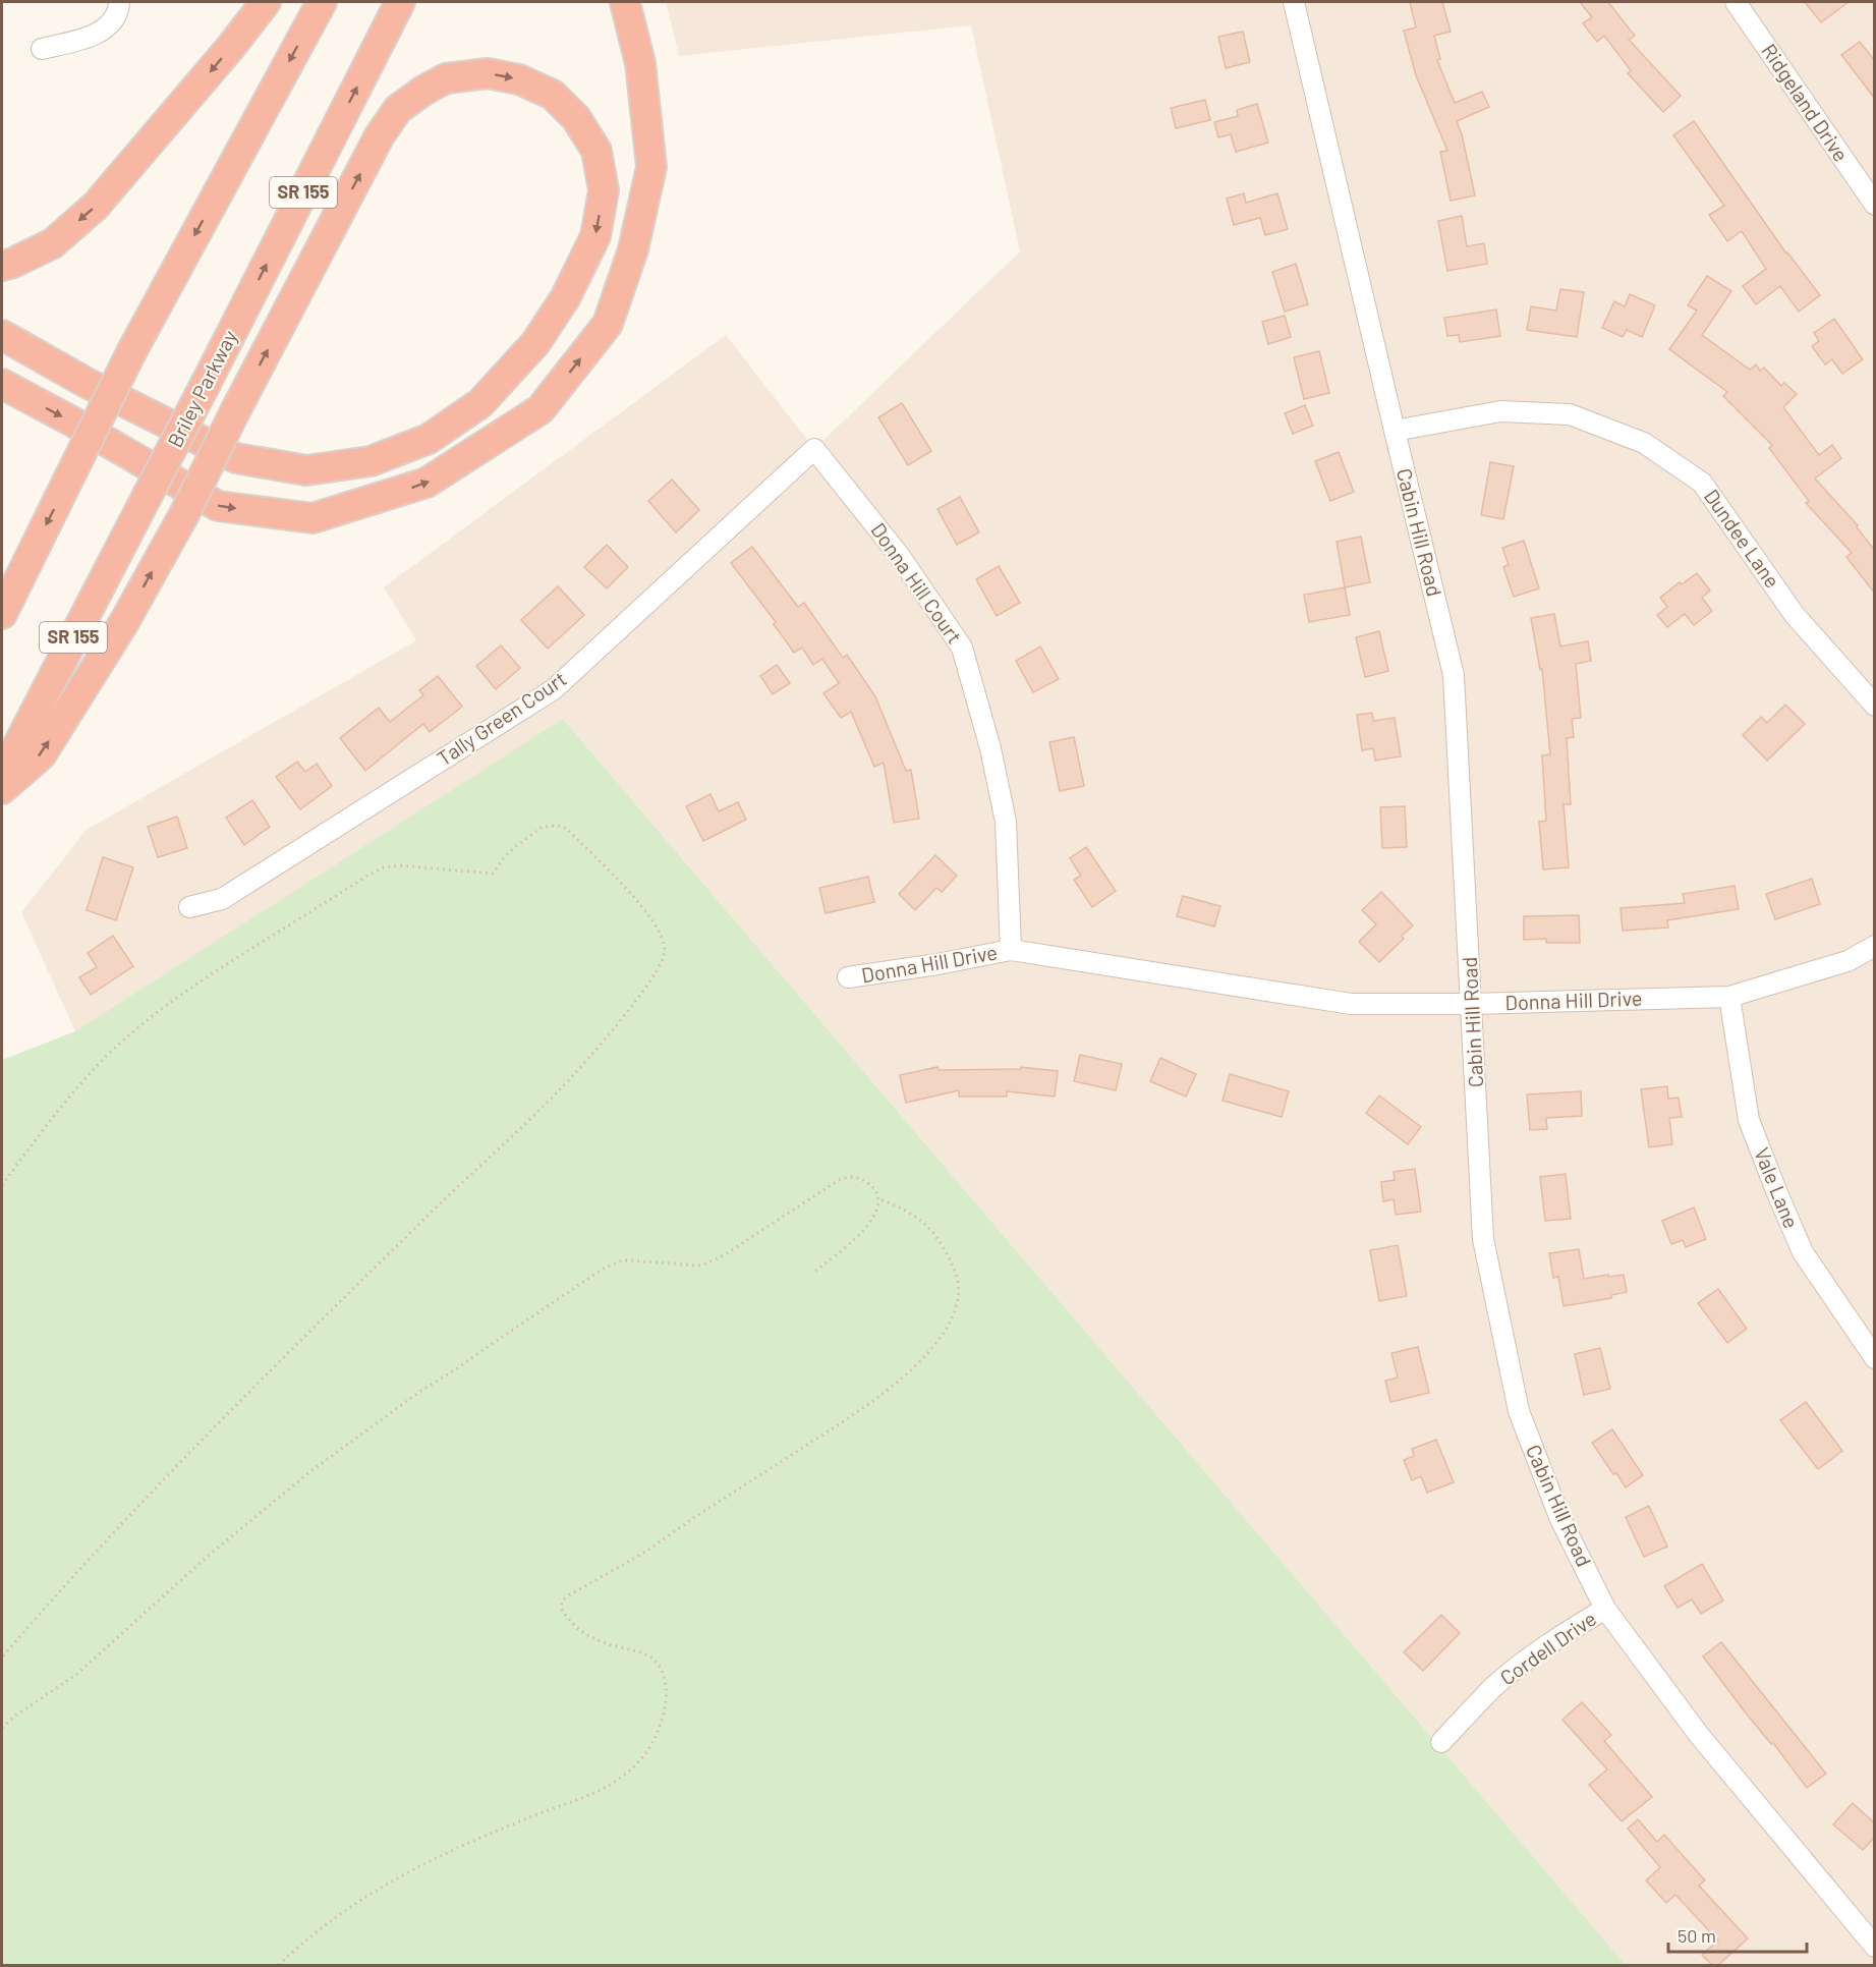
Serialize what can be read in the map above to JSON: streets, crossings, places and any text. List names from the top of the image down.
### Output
{
  "streets": {
    "highway": ["SR 155", "Briley Parkway"],
    "street": [
      "Ridgeland Drive",
      "Cabin Hill Road",
      "Dundee Lane",
      "Donna Hill Court",
      "Tally Green Court",
      "Donna Hill Drive",
      "Vale Lane",
      "Cordell Drive"
    ]
  },
  "crossings": [
    ["Cabin Hill Road", "Dundee Lane"],
    ["Cabin Hill Road", "Donna Hill Drive"],
    ["Cabin Hill Road", "Cordell Drive"],
    ["Donna Hill Court", "Tally Green Court"],
    ["Donna Hill Court", "Donna Hill Drive"],
    ["Donna Hill Drive", "Vale Lane"]
  ],
  "scale_bar": "50 m"
}
